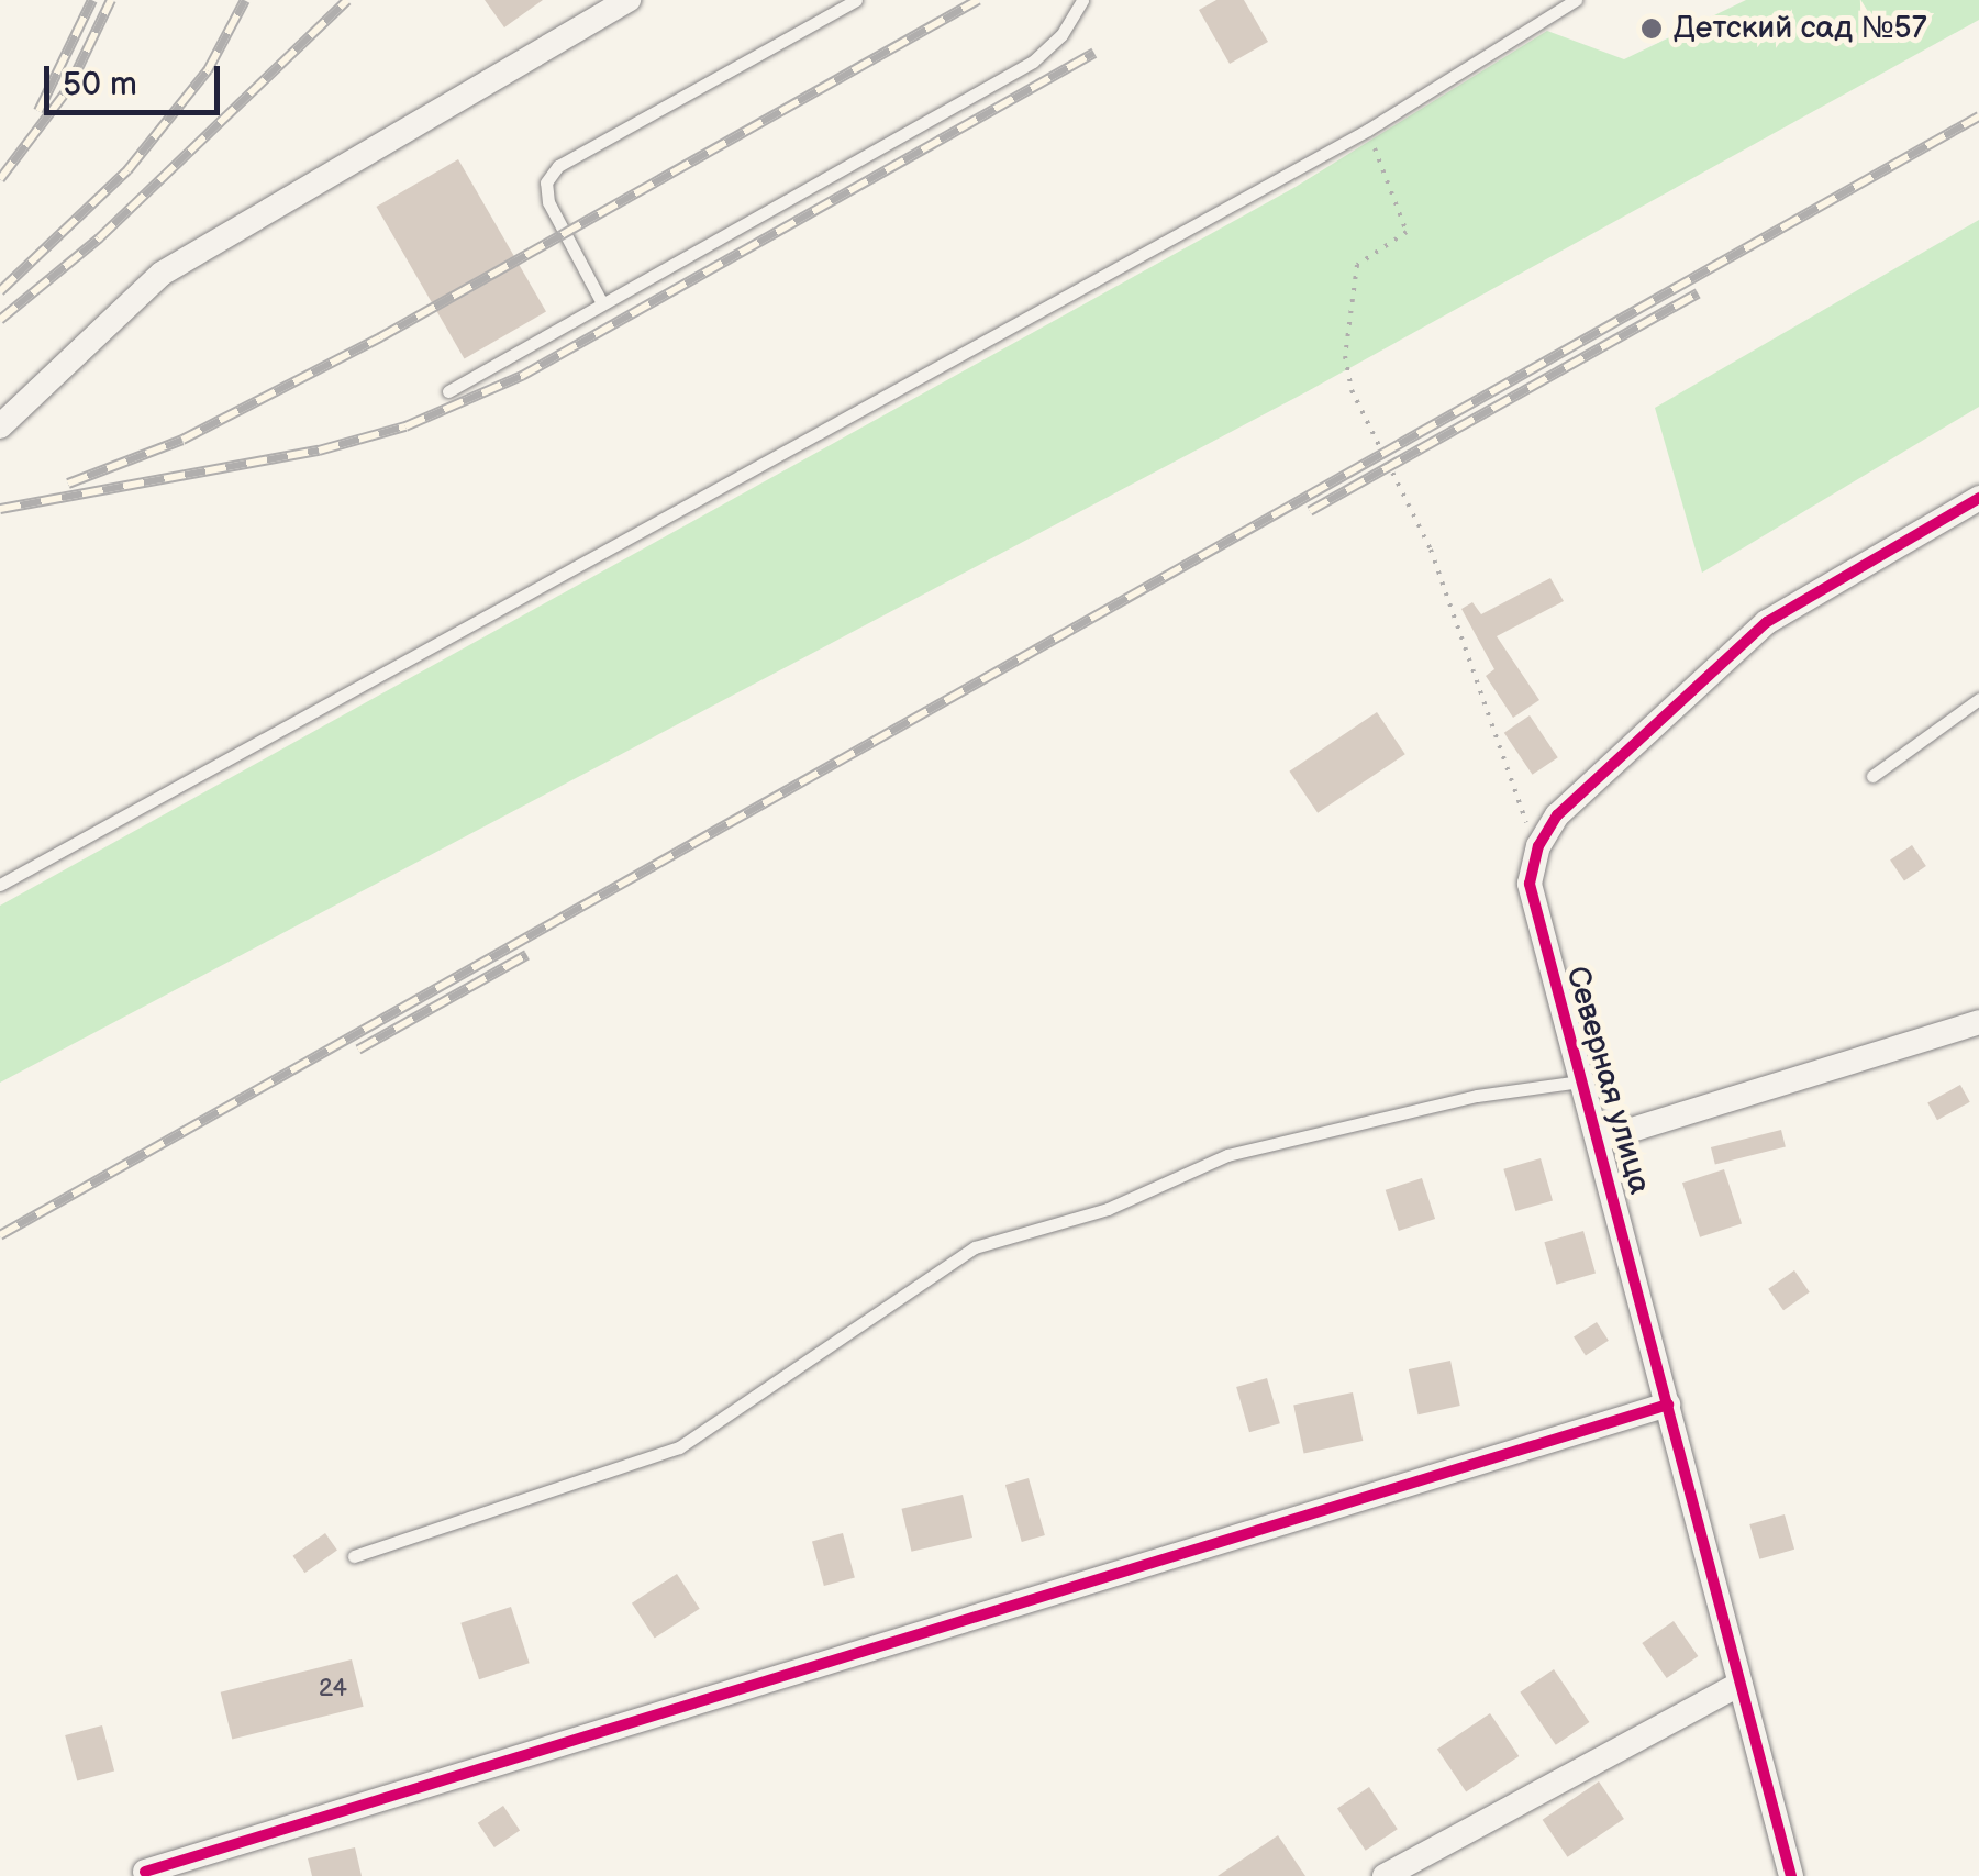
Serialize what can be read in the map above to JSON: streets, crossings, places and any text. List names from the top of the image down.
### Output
{
  "streets": {
    "street": ["Северная улица"]
  },
  "places": ["Детский сад №57"],
  "house_numbers": ["24"],
  "scale_bar": "50 m"
}
